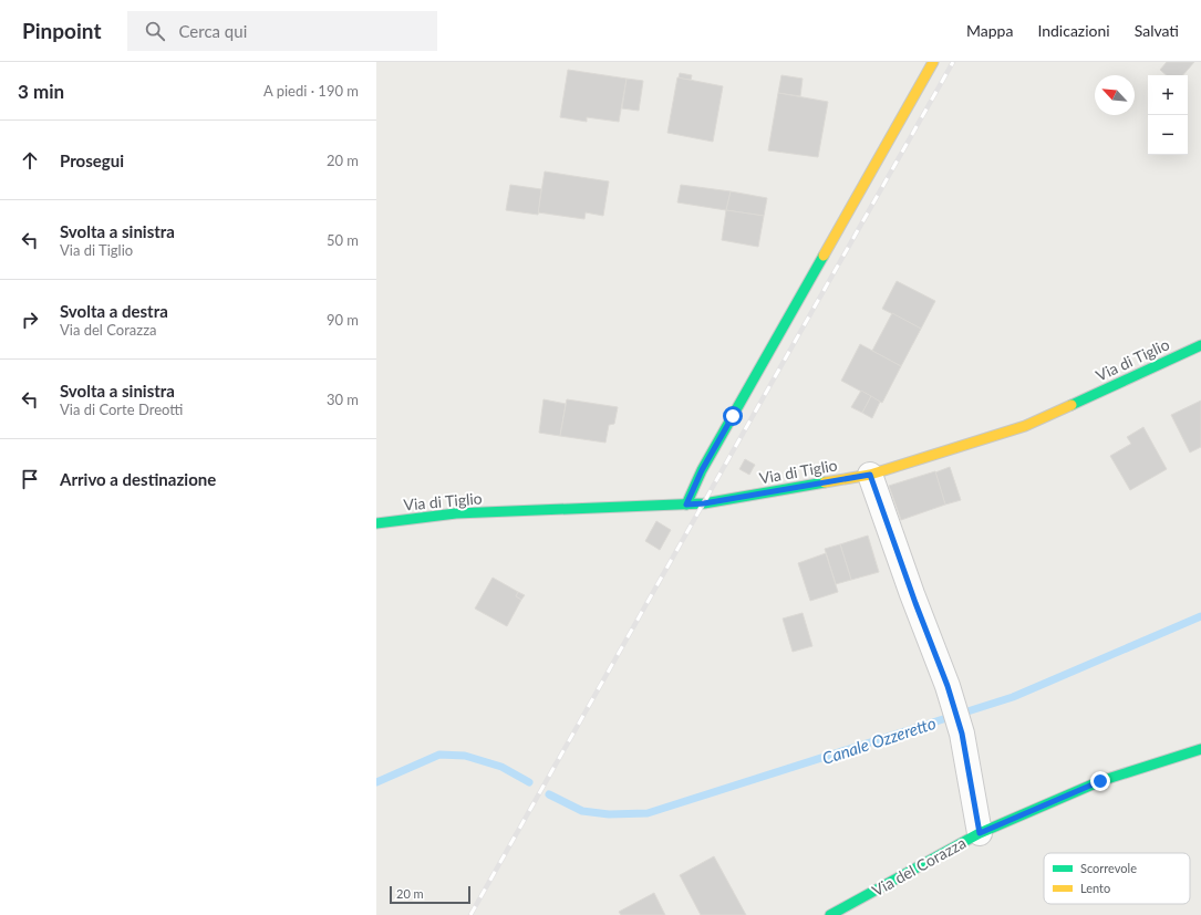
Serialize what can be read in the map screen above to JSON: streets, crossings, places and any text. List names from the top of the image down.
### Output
{
  "streets": {
    "street": ["Via di Tiglio", "Via del Corazza"]
  },
  "crossings": [
    ["Via di Tiglio", "Via del Corazza"]
  ],
  "water": ["Canale Ozzeretto"],
  "legend": ["Scorrevole", "Lento"],
  "scale_bar": "20 m",
  "north": "top left",
  "page": {
    "header": "Pinpoint",
    "search": "Cerca qui",
    "nav": ["Mappa", "Indicazioni", "Salvati"],
    "heading": ["3 min", "A piedi · 190 m"],
    "map_buttons": ["+", "−"],
    "list": [
      ["Prosegui", "20 m"],
      ["Svolta a sinistra", "Via di Tiglio", "50 m"],
      ["Svolta a destra", "Via del Corazza", "90 m"],
      ["Svolta a sinistra", "Via di Corte Dreotti", "30 m"],
      "Arrivo a destinazione"
    ],
    "scale": "20 m"
  }
}
